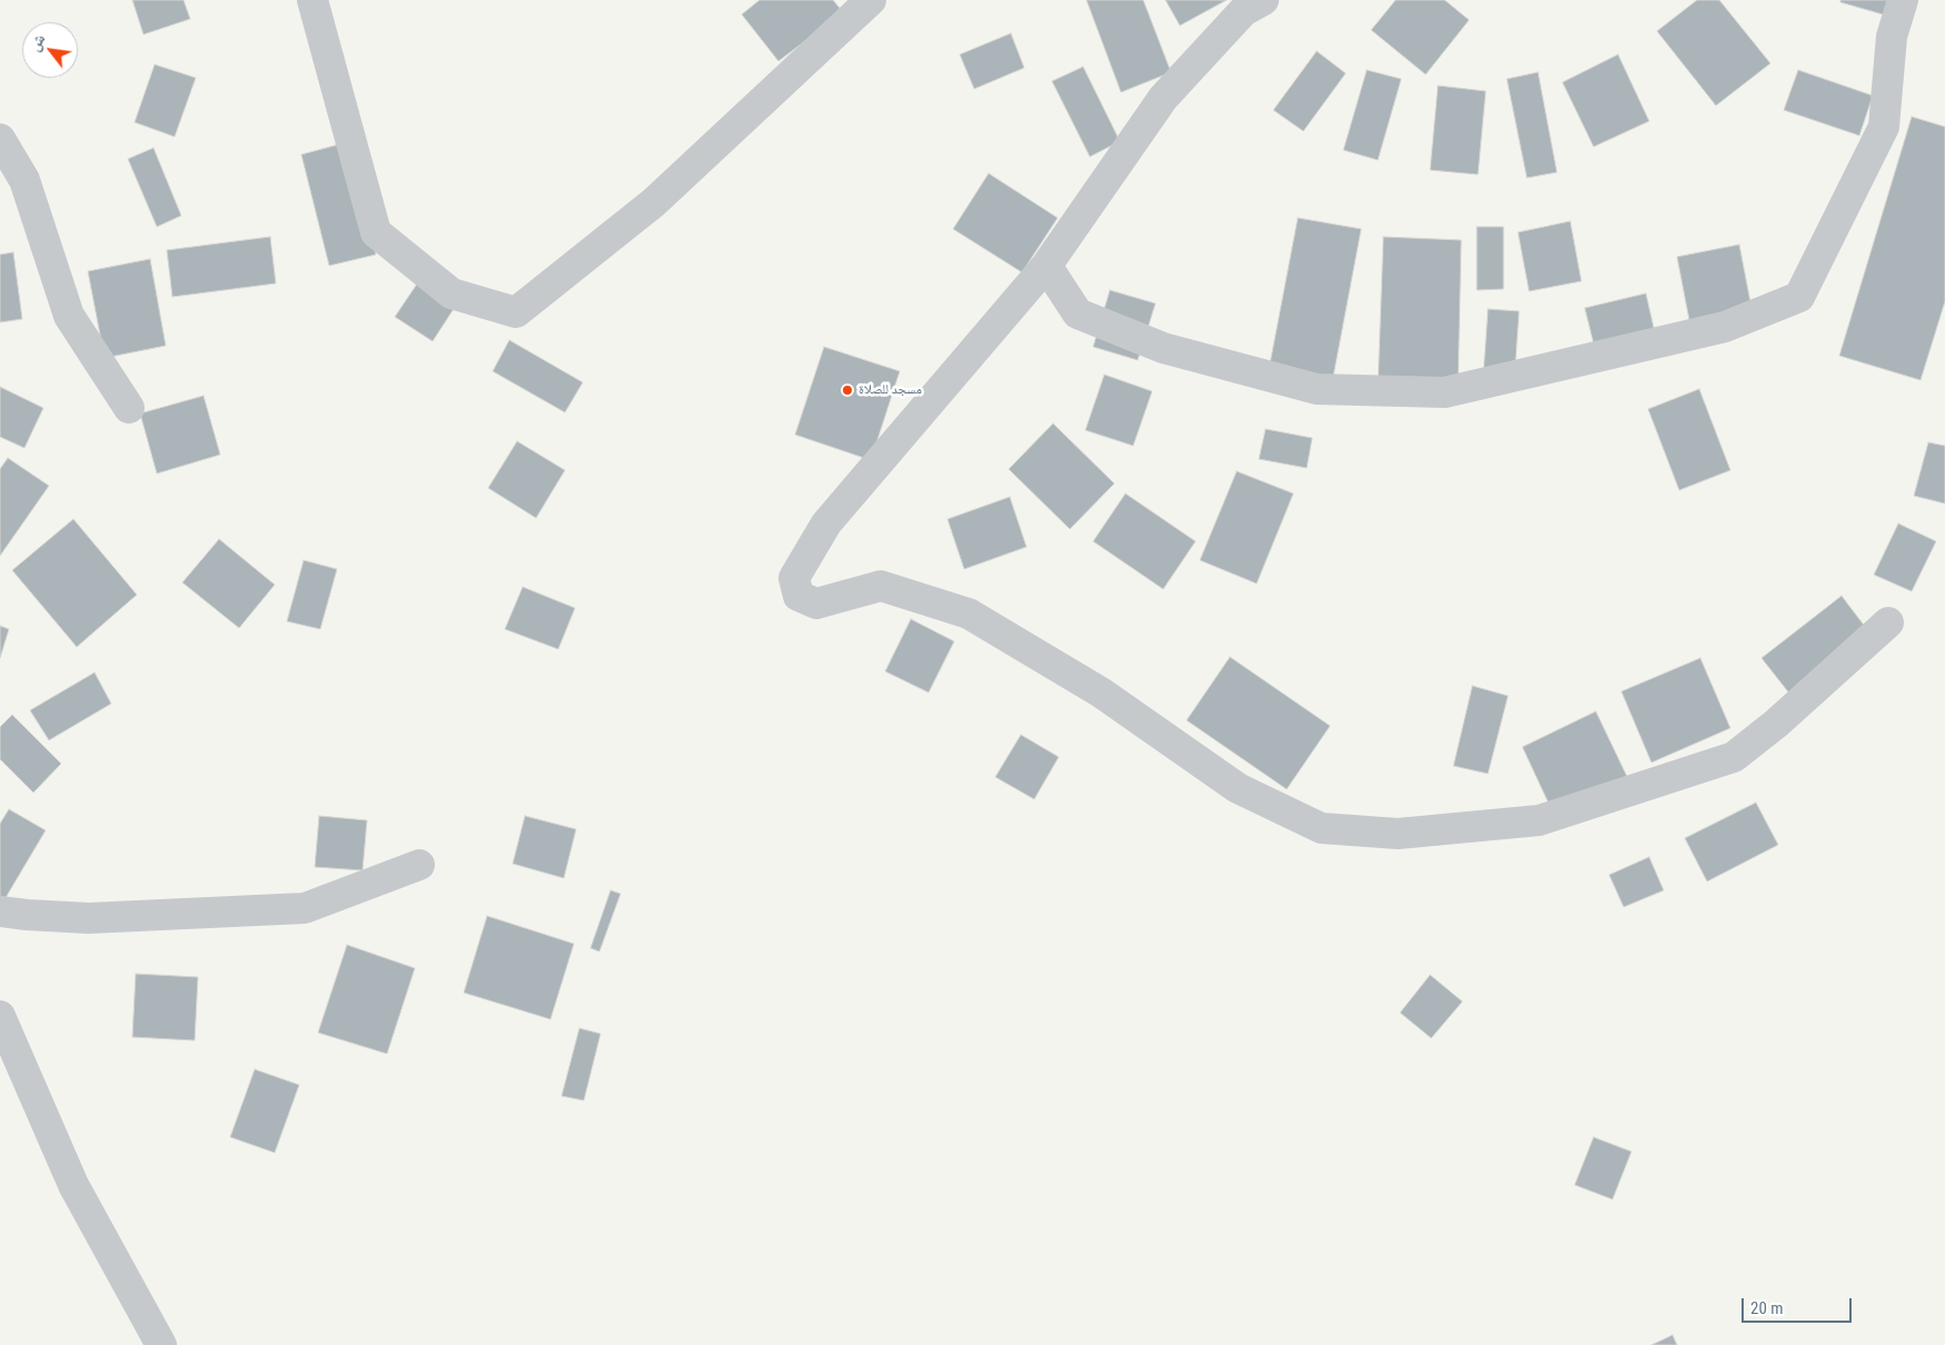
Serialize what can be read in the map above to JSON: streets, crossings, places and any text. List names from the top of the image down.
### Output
{
  "places": ["مسجد للصلاة"],
  "scale_bar": "20 m",
  "north": "top left"
}
